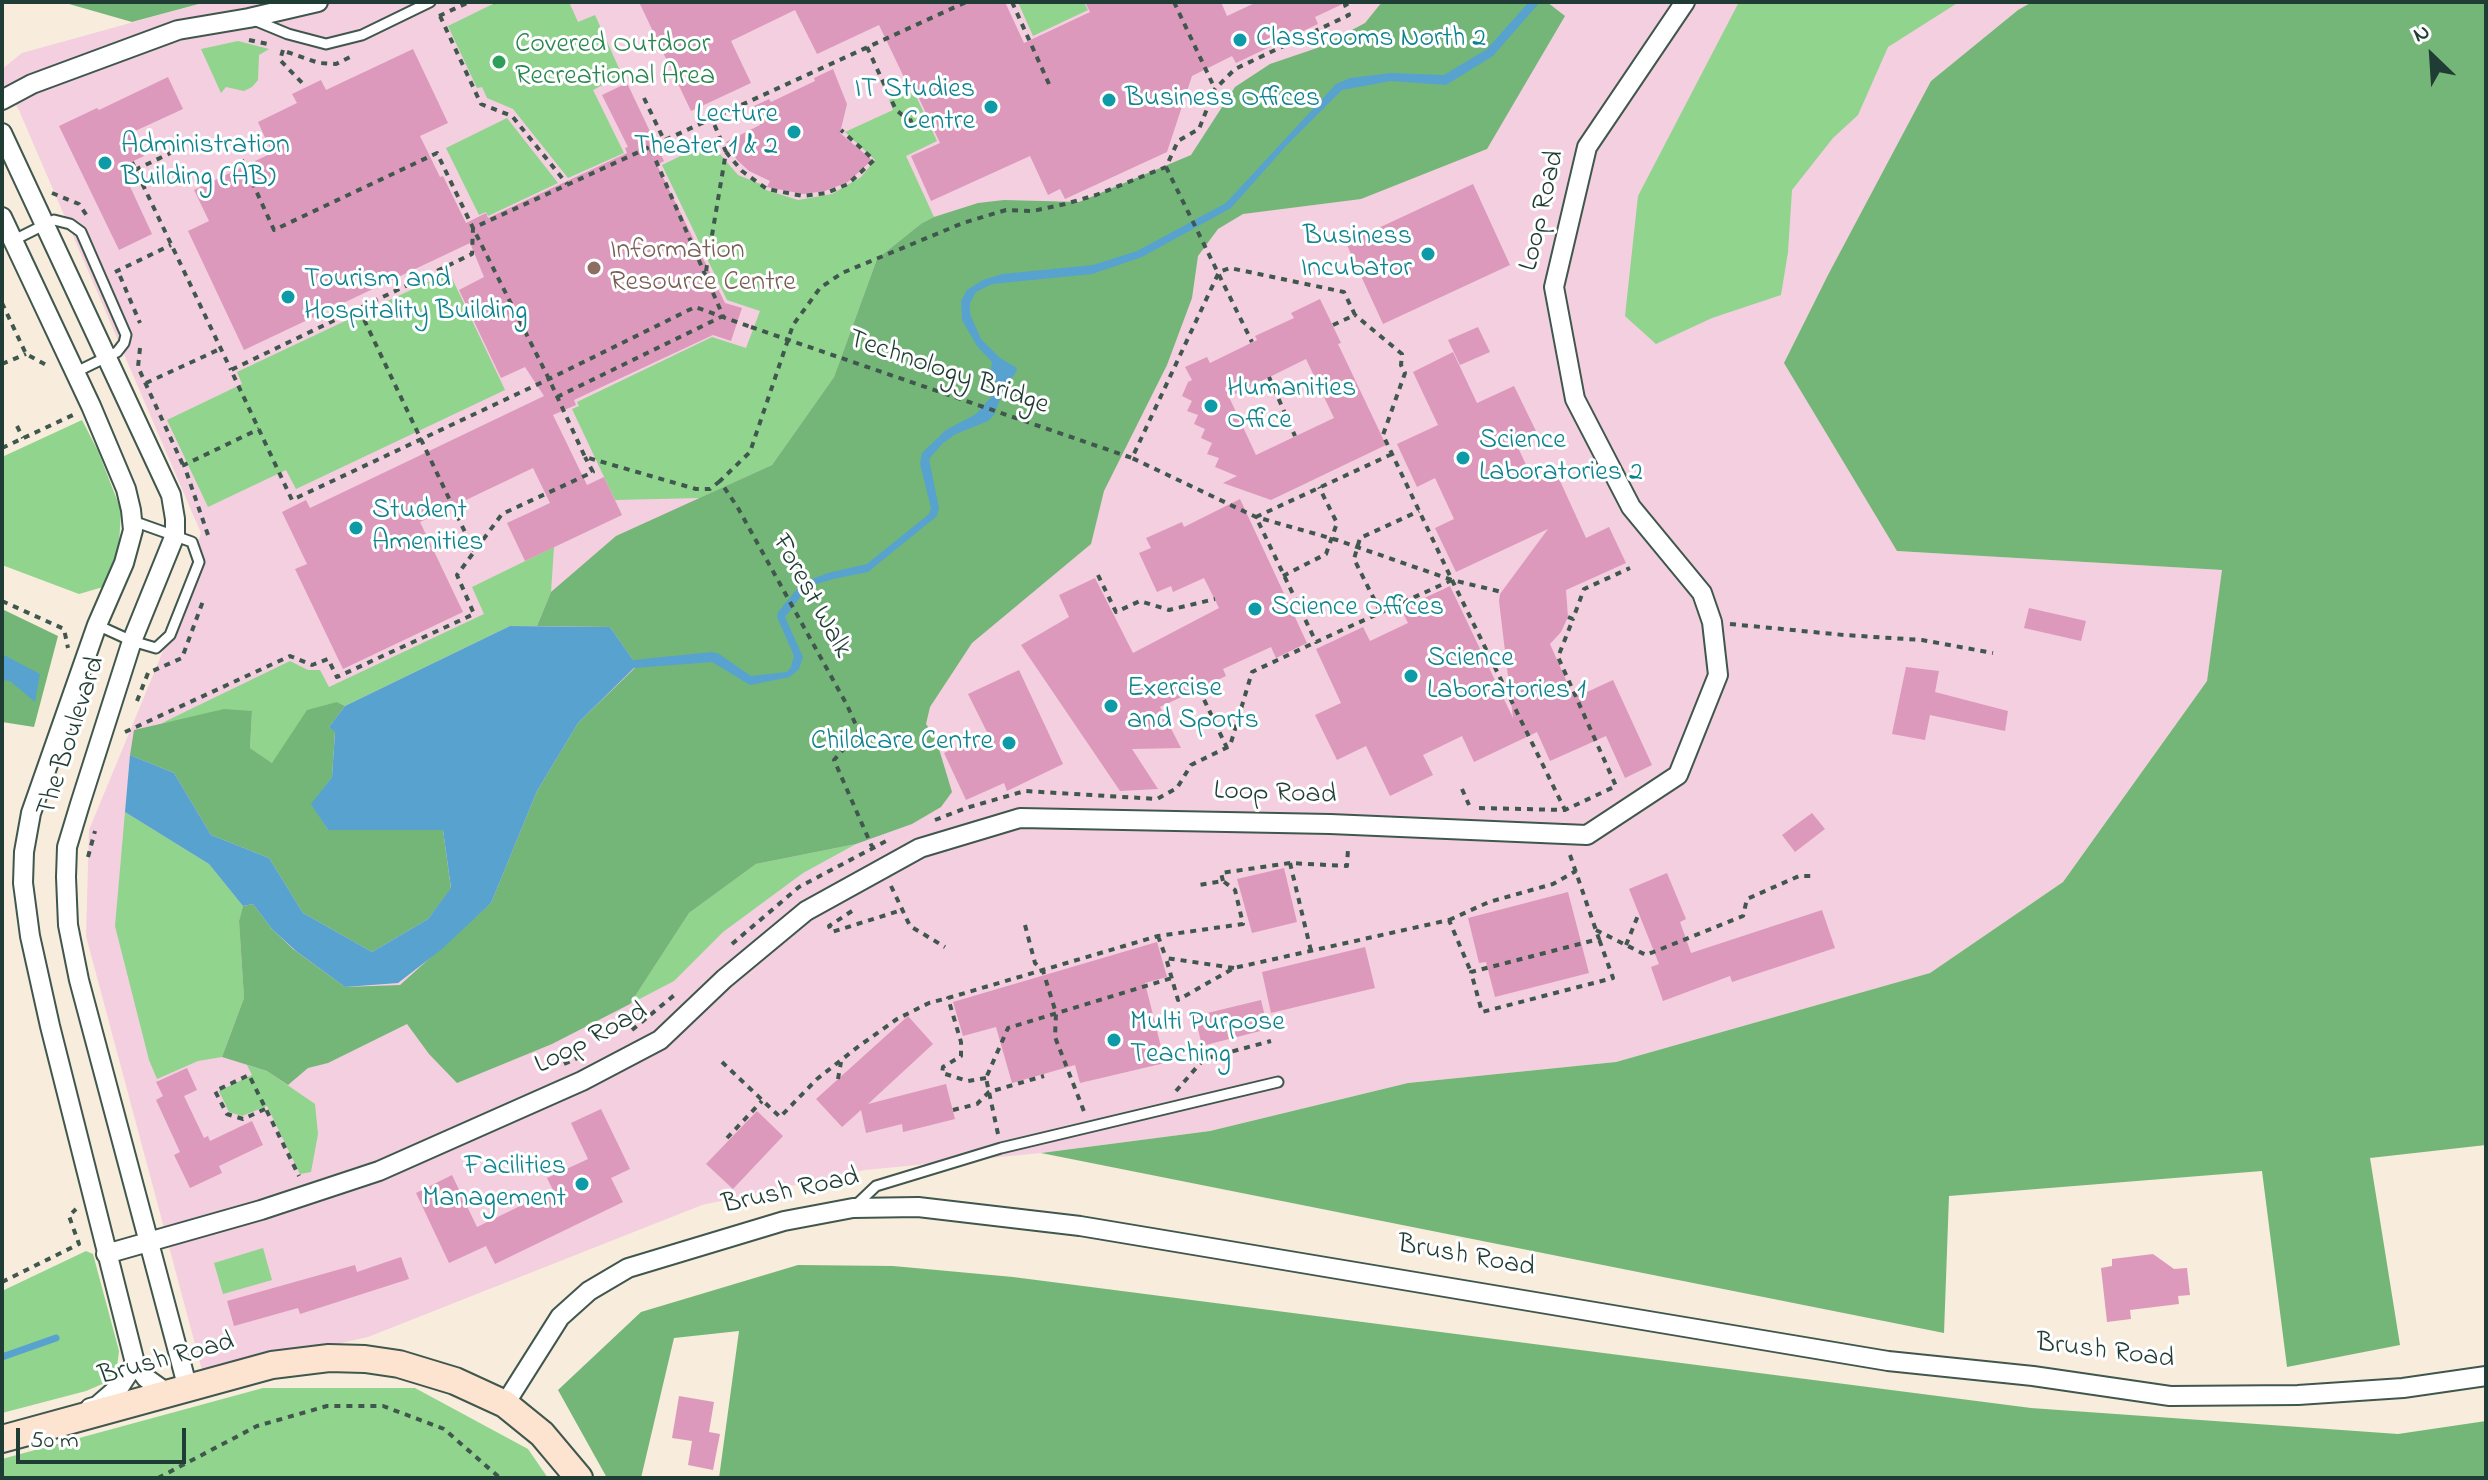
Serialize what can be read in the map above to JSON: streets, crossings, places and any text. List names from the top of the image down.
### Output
{
  "streets": {
    "street": ["Loop Road", "The Boulevard", "Brush Road"],
    "path": ["Technology Bridge", "Forest Walk"]
  },
  "crossings": [
    ["Loop Road", "The Boulevard"],
    ["The Boulevard", "Brush Road"]
  ],
  "places": [
    "Classrooms North 2",
    "Covered Outdoor Recreational Area",
    "Business Offices",
    "IT Studies Centre",
    "Lecture Theater 1 & 2",
    "Administration Building (AB)",
    "Business Incubator",
    "Information Resource Centre",
    "Tourism and Hospitality Building",
    "Humanities Office",
    "Science Laboratories 2",
    "Student Amenities",
    "Science Offices",
    "Science Laboratories 1",
    "Exercise and Sports",
    "Childcare Centre",
    "Multi Purpose Teaching",
    "Facilities Management"
  ],
  "scale_bar": "50 m",
  "north": "top left"
}
